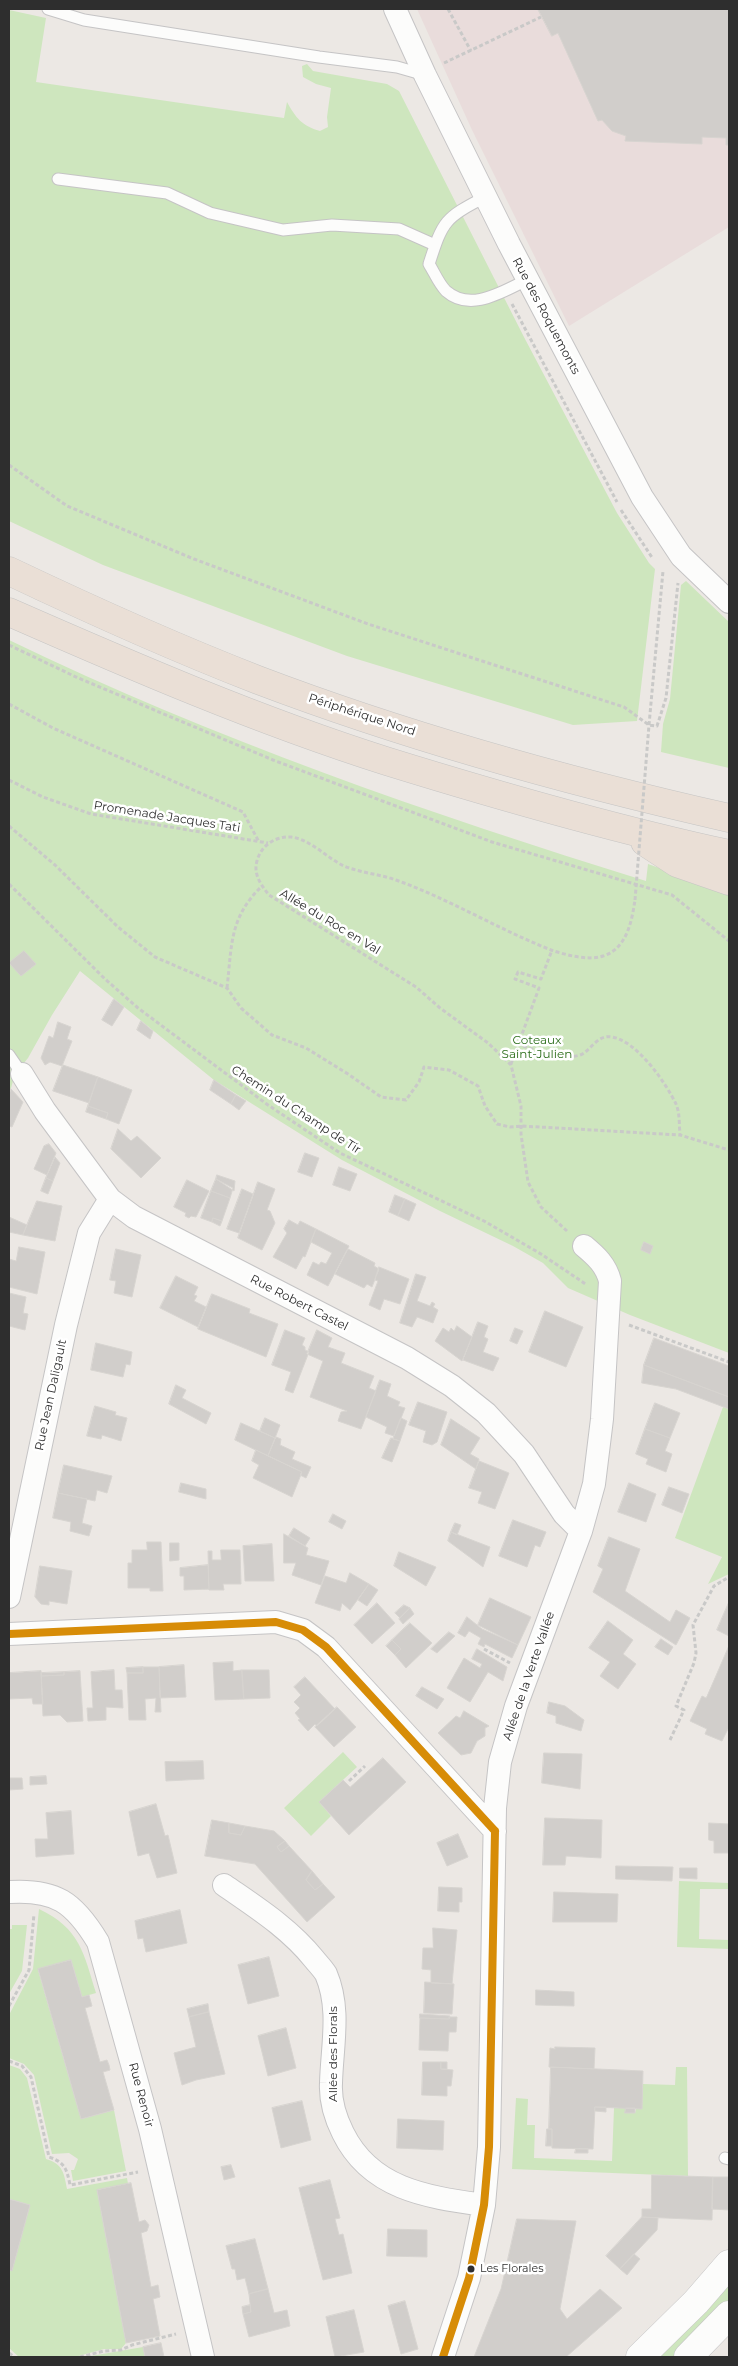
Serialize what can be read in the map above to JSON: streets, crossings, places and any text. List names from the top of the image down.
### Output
{
  "streets": {
    "highway": ["Périphérique Nord"],
    "street": [
      "Rue des Roquemonts",
      "Rue Robert Castel",
      "Rue Jean Daligault",
      "Allée de la Verte Vallée",
      "Allée des Florals",
      "Rue Renoir"
    ],
    "path": ["Promenade Jacques Tati", "Allée du Roc en Val", "Chemin du Champ de Tir"]
  },
  "crossings": [
    ["Chemin du Champ de Tir", "Allée de la Verte Vallée"],
    ["Rue Robert Castel", "Rue Jean Daligault"],
    ["Rue Robert Castel", "Allée de la Verte Vallée"],
    ["Allée de la Verte Vallée", "Allée des Florals"]
  ],
  "parks": ["Coteaux Saint-Julien"],
  "places": ["Les Florales"]
}
